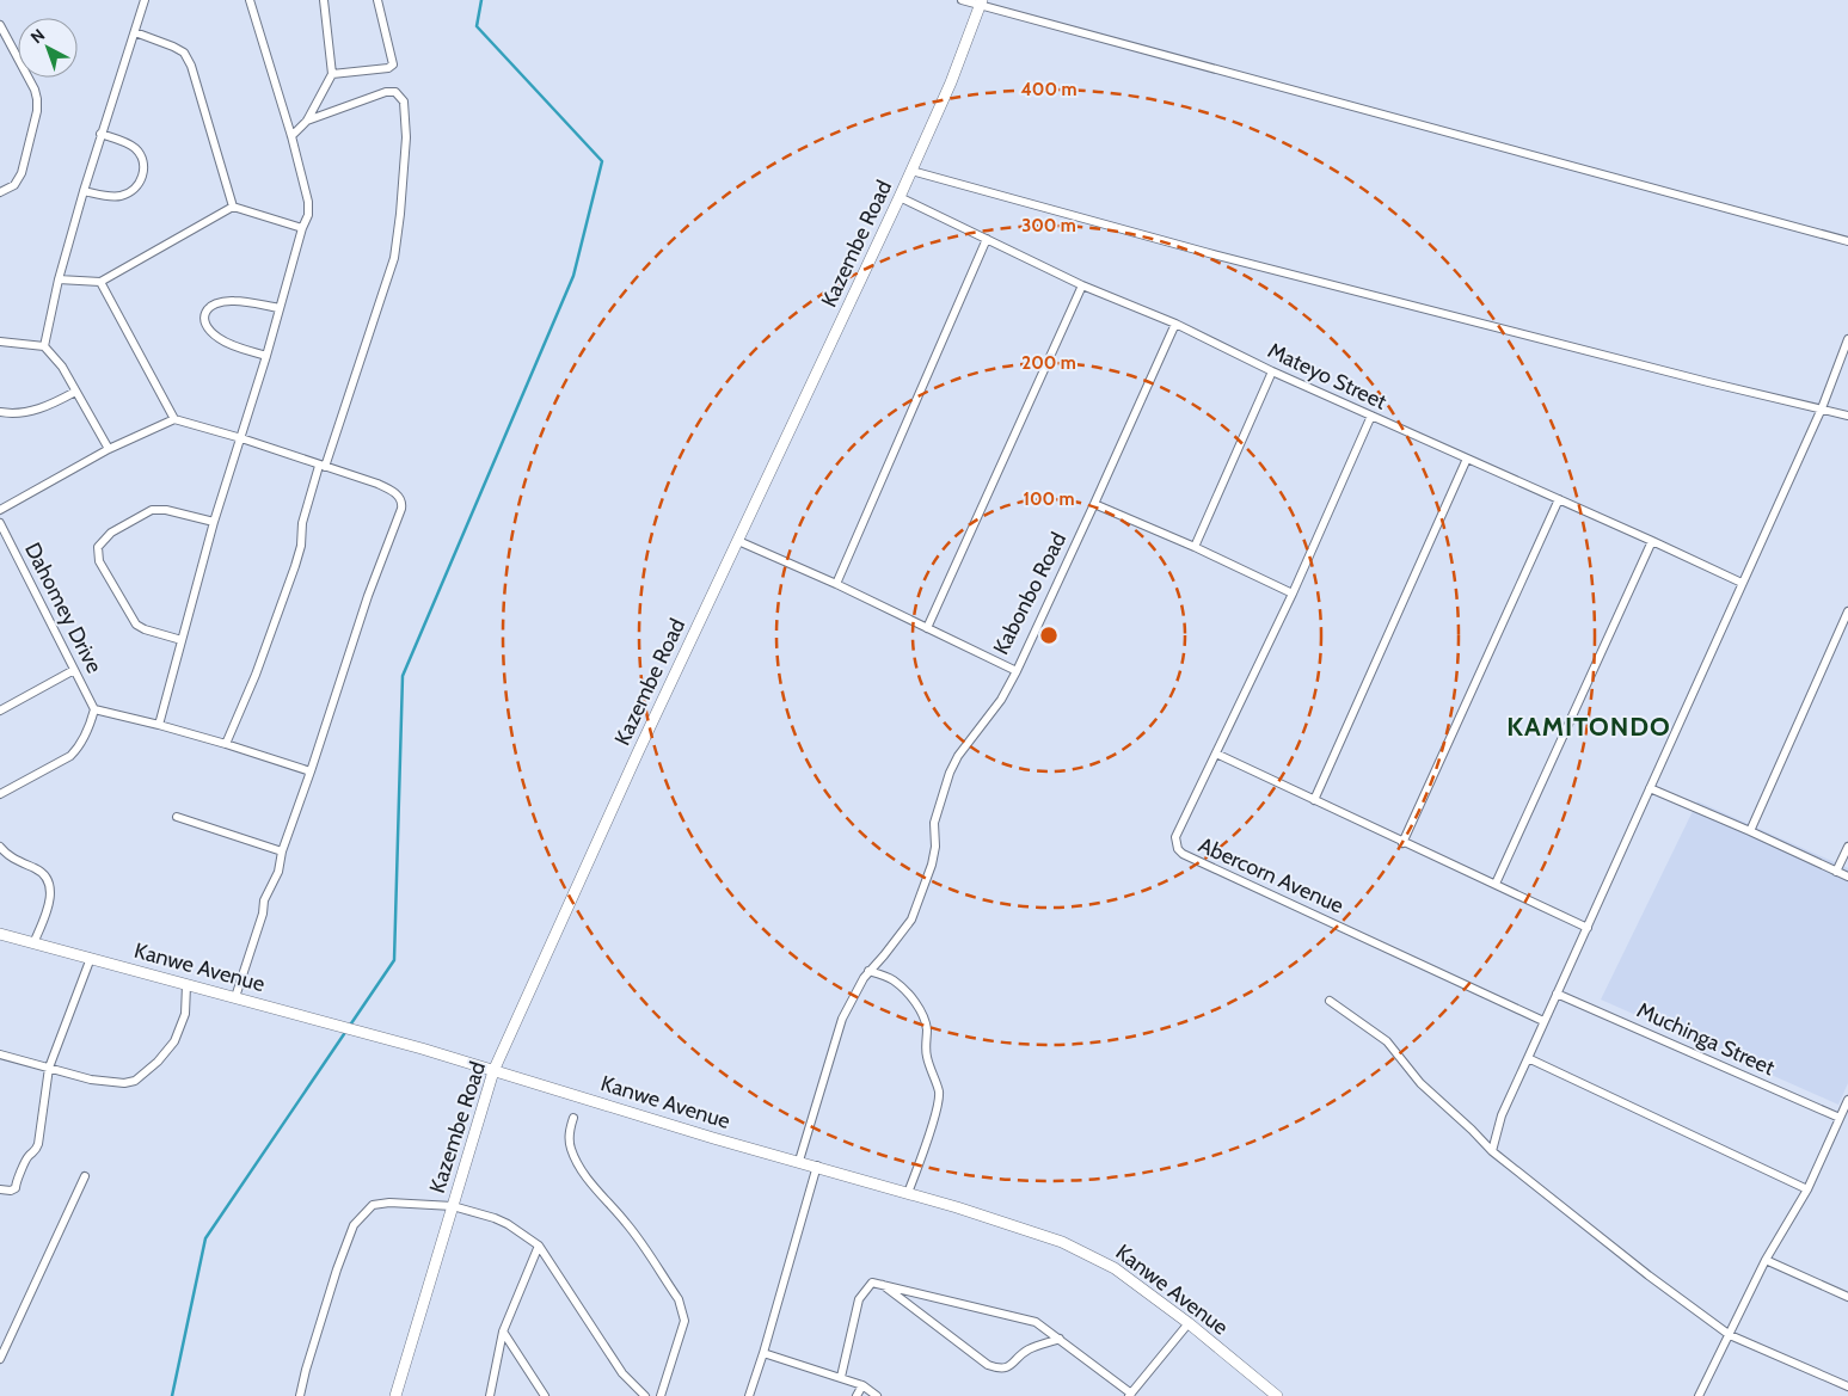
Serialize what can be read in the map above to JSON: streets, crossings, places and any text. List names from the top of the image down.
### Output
{
  "streets": {
    "main road": ["Kazembe Road", "Kanwe Avenue"],
    "street": [
      "Mateyo Street",
      "Kabonbo Road",
      "Dahomey Drive",
      "Abercorn Avenue",
      "Muchinga Street"
    ]
  },
  "crossings": [
    ["Kazembe Road", "Mateyo Street"],
    ["Kazembe Road", "Kabonbo Road"],
    ["Kazembe Road", "Kanwe Avenue"],
    ["Mateyo Street", "Kabonbo Road"],
    ["Mateyo Street", "Abercorn Avenue"]
  ],
  "districts": ["KAMITONDO"],
  "north": "top left",
  "rings": [
    "400 m",
    "300 m",
    "200 m",
    "100 m"
  ]
}
